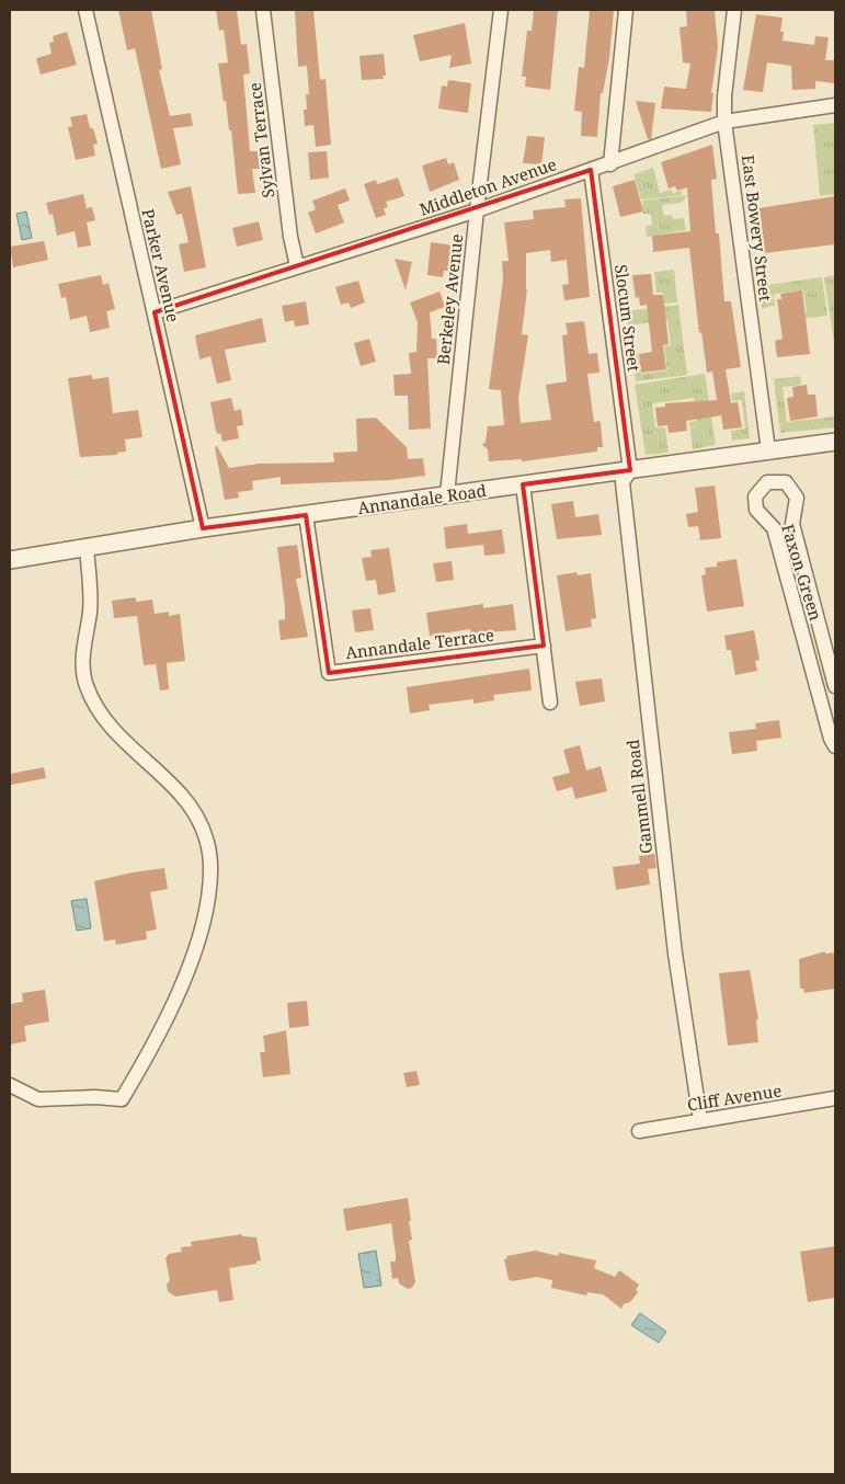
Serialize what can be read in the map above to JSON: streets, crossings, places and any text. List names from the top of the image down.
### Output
{
  "streets": {
    "street": [
      "Sylvan Terrace",
      "Middleton Avenue",
      "East Bowery Street",
      "Parker Avenue",
      "Berkeley Avenue",
      "Slocum Street",
      "Annandale Road",
      "Faxon Green",
      "Annandale Terrace",
      "Gammell Road",
      "Cliff Avenue"
    ]
  },
  "crossings": [
    ["Sylvan Terrace", "Middleton Avenue"],
    ["Middleton Avenue", "East Bowery Street"],
    ["Middleton Avenue", "Parker Avenue"],
    ["Middleton Avenue", "Berkeley Avenue"],
    ["Middleton Avenue", "Slocum Street"],
    ["East Bowery Street", "Annandale Road"],
    ["Parker Avenue", "Annandale Road"],
    ["Berkeley Avenue", "Annandale Road"],
    ["Slocum Street", "Annandale Road"],
    ["Slocum Street", "Gammell Road"],
    ["Annandale Road", "Annandale Terrace"],
    ["Annandale Road", "Gammell Road"],
    ["Gammell Road", "Cliff Avenue"]
  ]
}
